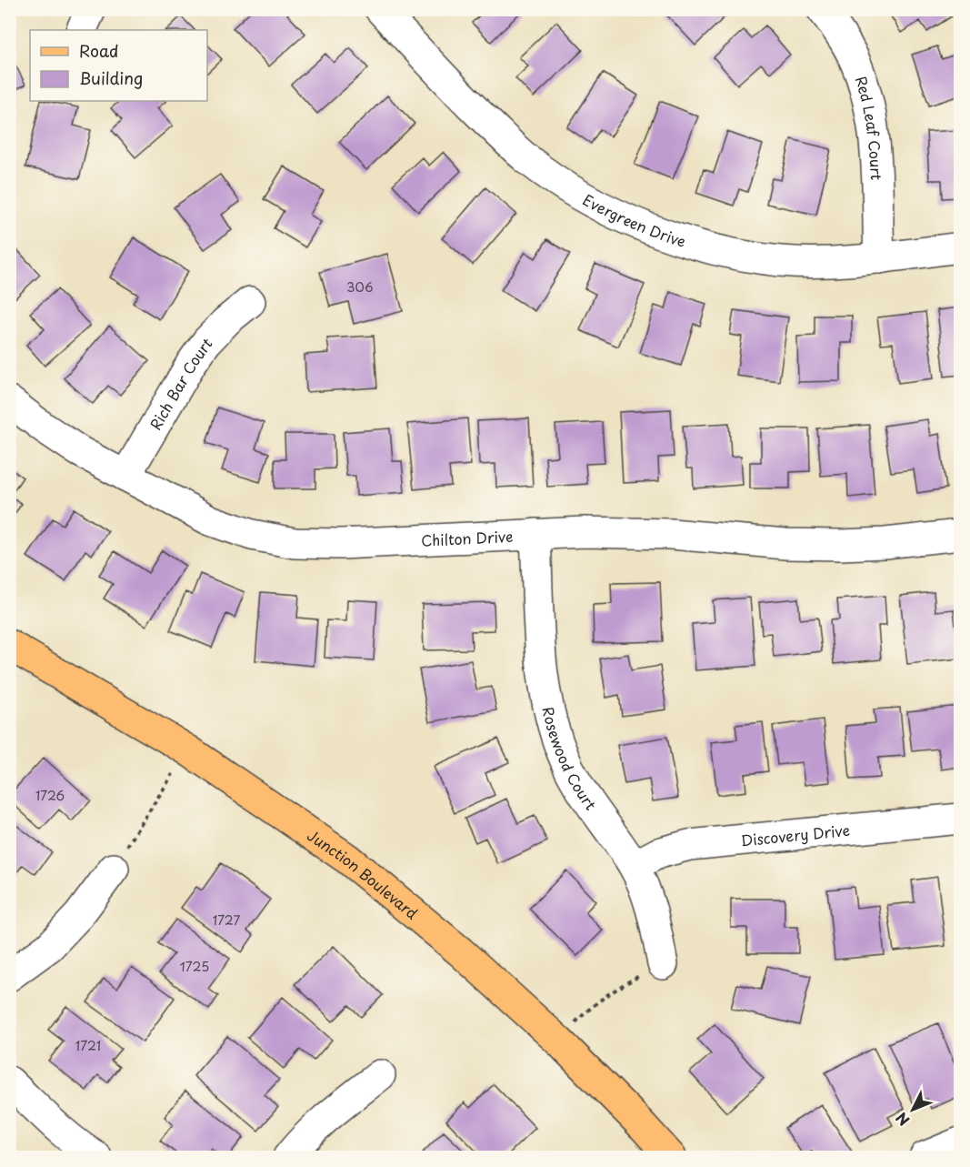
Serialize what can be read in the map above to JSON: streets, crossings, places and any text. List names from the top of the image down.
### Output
{
  "streets": {
    "main road": ["Junction Boulevard"],
    "street": [
      "Red Leaf Court",
      "Evergreen Drive",
      "Rich Bar Court",
      "Chilton Drive",
      "Rosewood Court",
      "Discovery Drive"
    ]
  },
  "crossings": [
    ["Red Leaf Court", "Evergreen Drive"],
    ["Rich Bar Court", "Chilton Drive"],
    ["Chilton Drive", "Rosewood Court"],
    ["Rosewood Court", "Discovery Drive"]
  ],
  "house_numbers": [
    "306",
    "1726",
    "1727",
    "1725",
    "1721"
  ],
  "legend": ["Road", "Building"],
  "north": "bottom left"
}
